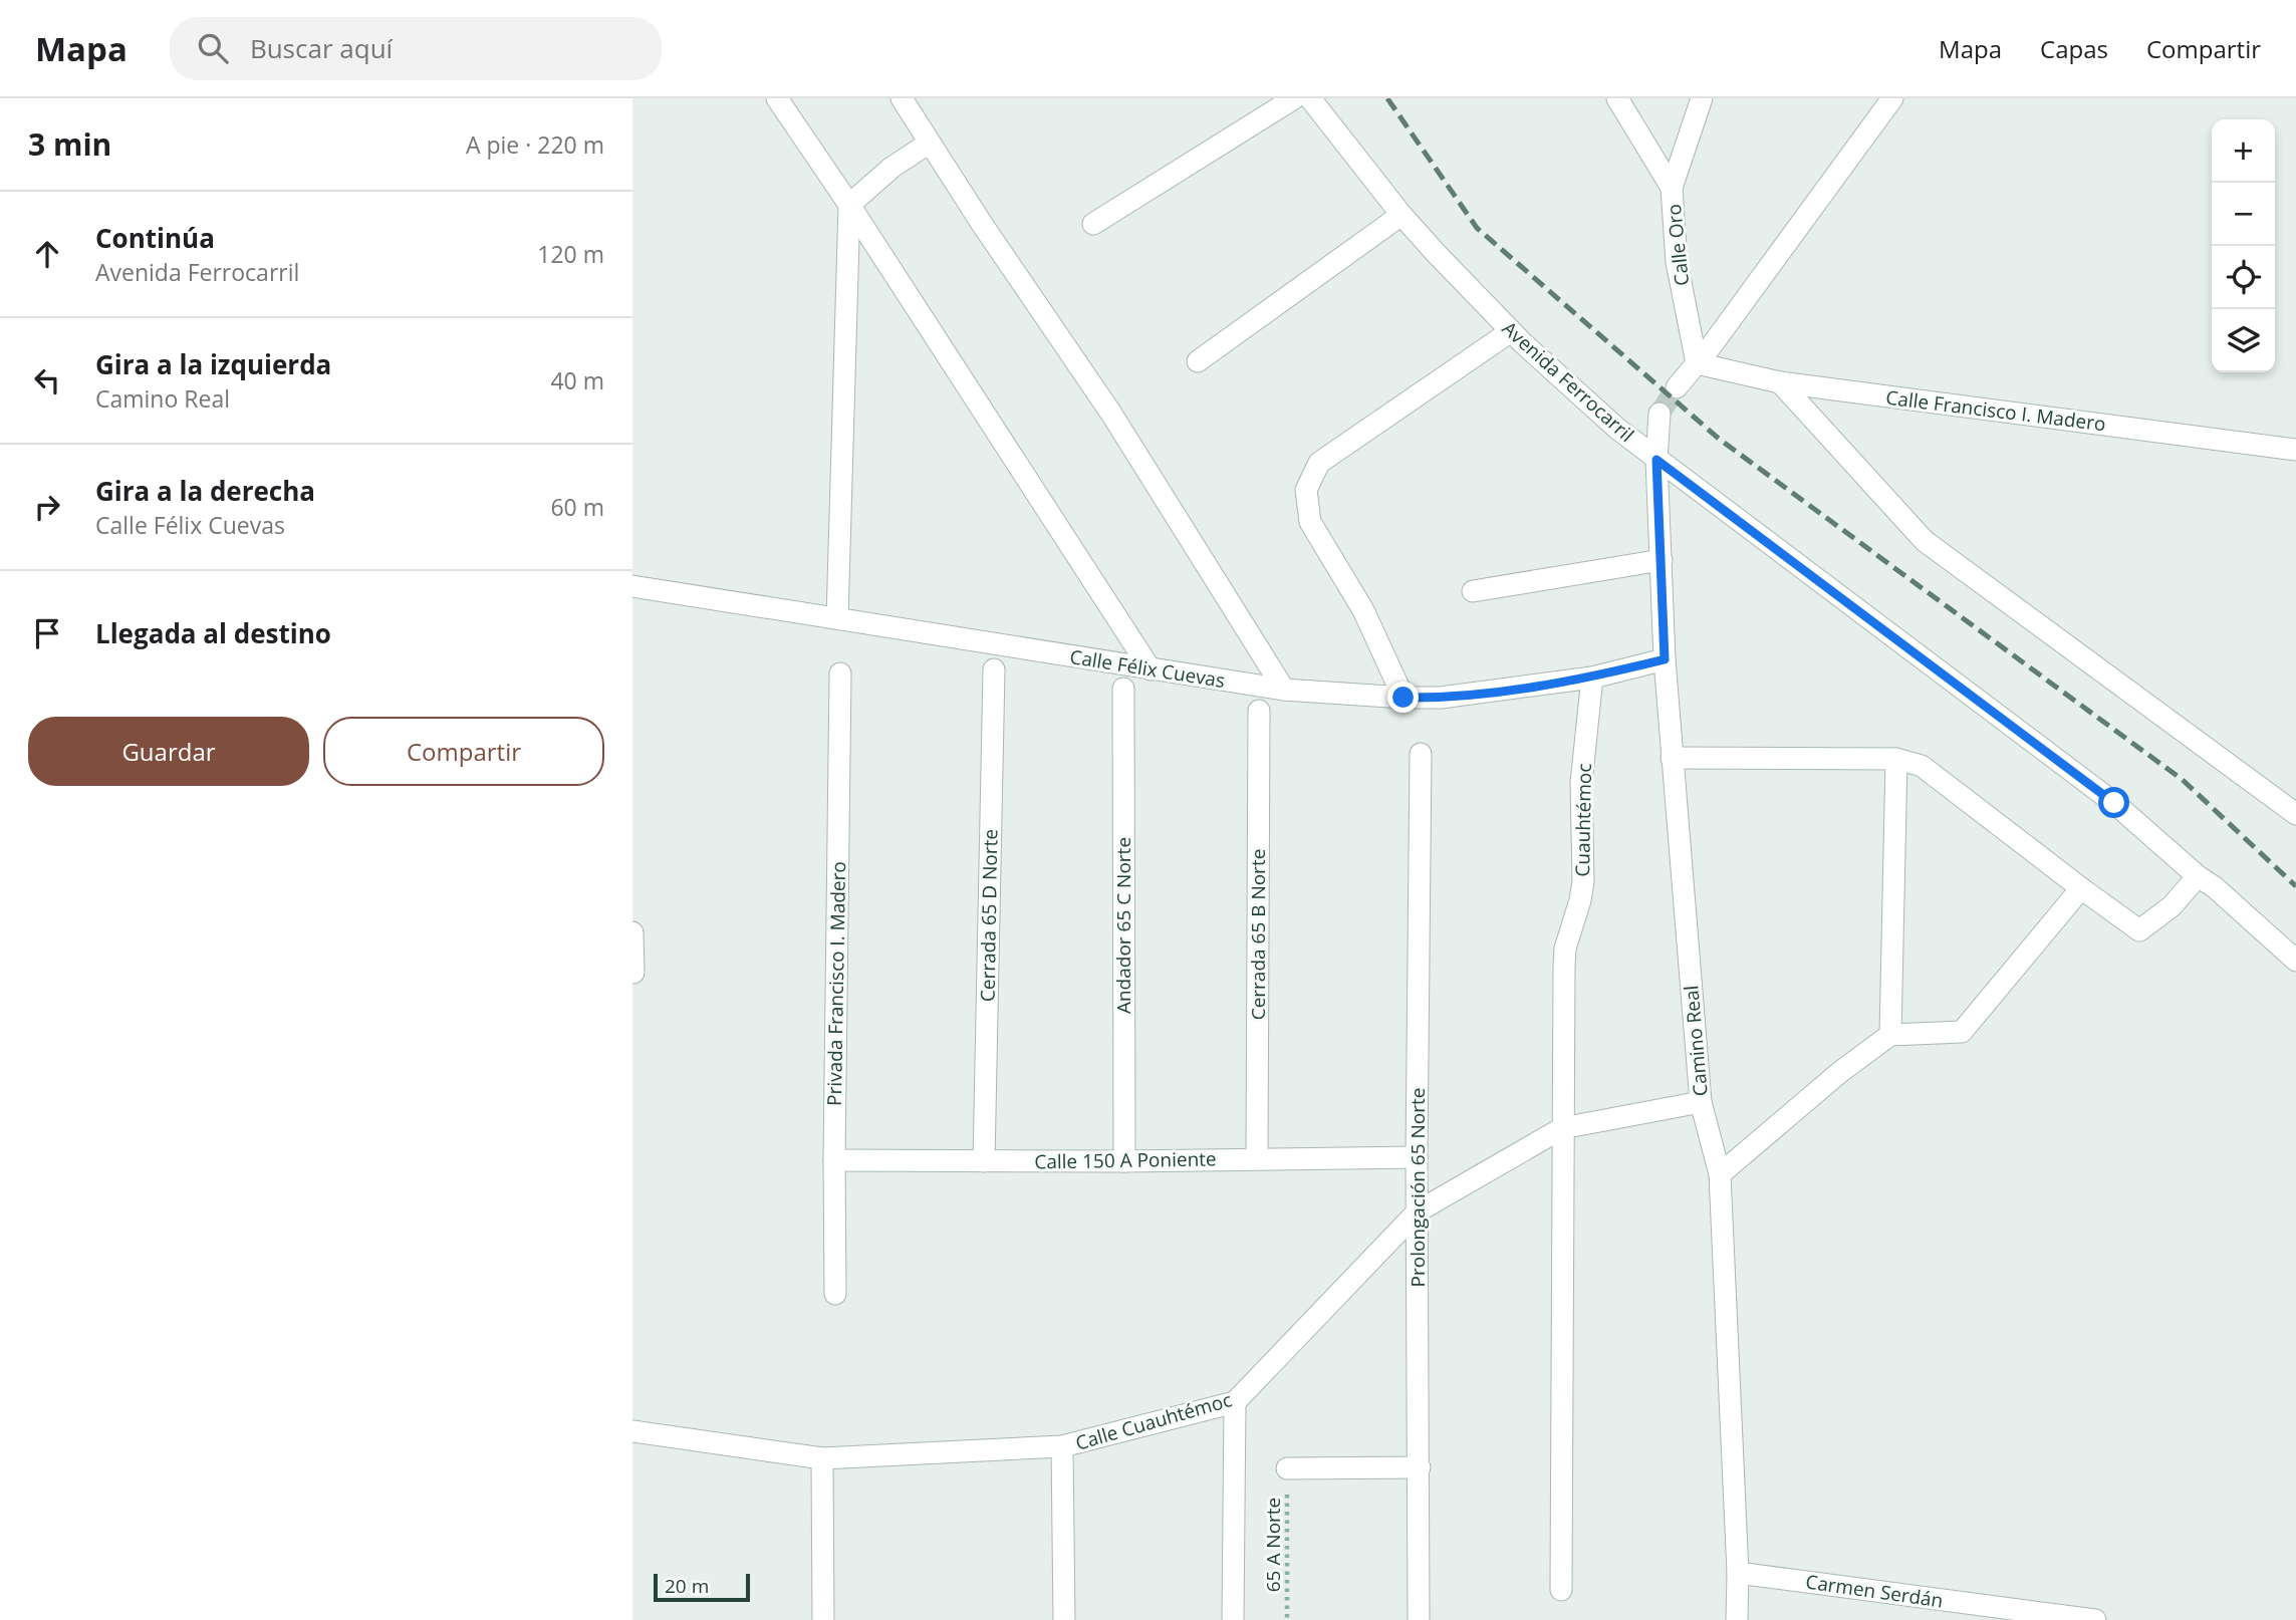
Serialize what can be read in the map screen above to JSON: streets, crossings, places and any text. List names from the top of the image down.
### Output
{
  "streets": {
    "street": [
      "Calle Oro",
      "Avenida Ferrocarril",
      "Calle Francisco I. Madero",
      "Calle Félix Cuevas",
      "Cuauhtémoc",
      "Cerrada 65 D Norte",
      "Andador 65 C Norte",
      "Cerrada 65 B Norte",
      "Privada Francisco I. Madero",
      "Camino Real",
      "Calle 150 A Poniente",
      "Prolongación 65 Norte",
      "Calle Cuauhtémoc",
      "Carmen Serdán"
    ],
    "path": ["65 A Norte"]
  },
  "crossings": [
    ["Calle Oro", "Calle Francisco I. Madero"],
    ["Avenida Ferrocarril", "Camino Real"],
    ["Calle Félix Cuevas", "Cuauhtémoc"],
    ["Calle Félix Cuevas", "Camino Real"],
    ["Cuauhtémoc", "Calle Cuauhtémoc"],
    ["Cerrada 65 D Norte", "Calle 150 A Poniente"],
    ["Andador 65 C Norte", "Calle 150 A Poniente"],
    ["Cerrada 65 B Norte", "Calle 150 A Poniente"],
    ["Privada Francisco I. Madero", "Calle 150 A Poniente"],
    ["Camino Real", "Calle Cuauhtémoc"],
    ["Camino Real", "Carmen Serdán"],
    ["Calle 150 A Poniente", "Prolongación 65 Norte"],
    ["Prolongación 65 Norte", "Calle Cuauhtémoc"]
  ],
  "scale_bar": "20 m",
  "page": {
    "header": "Mapa",
    "search": "Buscar aquí",
    "nav": ["Mapa", "Capas", "Compartir"],
    "heading": ["3 min", "A pie · 220 m"],
    "map_buttons": ["+", "−"],
    "list": [
      ["Continúa", "Avenida Ferrocarril", "120 m"],
      ["Gira a la izquierda", "Camino Real", "40 m"],
      ["Gira a la derecha", "Calle Félix Cuevas", "60 m"],
      "Llegada al destino"
    ],
    "buttons": ["Guardar", "Compartir"],
    "scale": "20 m"
  }
}
